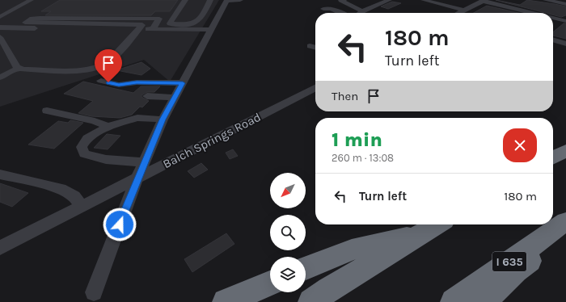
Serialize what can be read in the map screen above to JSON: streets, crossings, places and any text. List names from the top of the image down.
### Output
{
  "streets": {
    "highway": ["I 635"],
    "street": ["Balch Springs Road"]
  },
  "north": "bottom left",
  "page": {
    "turn": ["180 m", "Turn left"],
    "then": "Then",
    "heading": ["1 min", "260 m · 13:08"],
    "list": [
      {
        "name": "Turn left",
        "value": "180 m"
      }
    ]
  }
}
